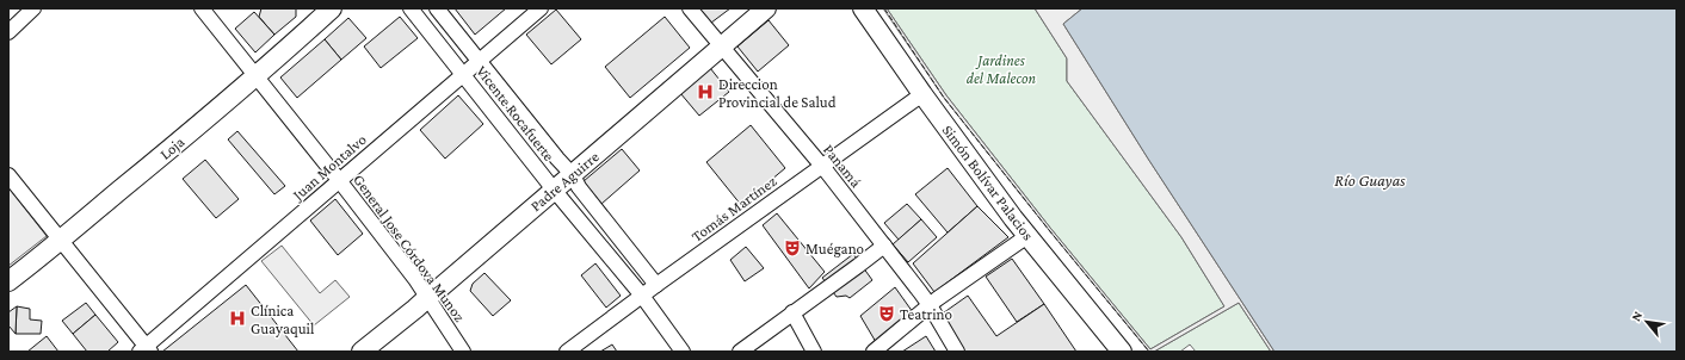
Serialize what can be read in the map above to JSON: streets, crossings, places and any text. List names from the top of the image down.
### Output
{
  "streets": {
    "main road": ["Loja", "Padre Aguirre", "Simón Bolívar Palacios"],
    "street": [
      "Vicente Rocafuerte",
      "Panamá",
      "Juan Montalvo",
      "Tomás Martínez",
      "General Jose Córdova Munoz"
    ]
  },
  "crossings": [
    ["Vicente Rocafuerte", "Juan Montalvo"],
    ["Vicente Rocafuerte", "Padre Aguirre"],
    ["Vicente Rocafuerte", "Tomás Martínez"],
    ["Loja", "General Jose Córdova Munoz"],
    ["Panamá", "Padre Aguirre"],
    ["Panamá", "Tomás Martínez"],
    ["Juan Montalvo", "General Jose Córdova Munoz"],
    ["Padre Aguirre", "General Jose Córdova Munoz"],
    ["Simón Bolívar Palacios", "Tomás Martínez"]
  ],
  "water": ["Río Guayas"],
  "parks": ["Jardines del Malecon"],
  "places": {
    "hospital": ["Direccion Provincial de Salud", "Clínica Guayaquil"],
    "theatre": ["Muégano", "Teatrino"]
  },
  "north": "top left"
}
